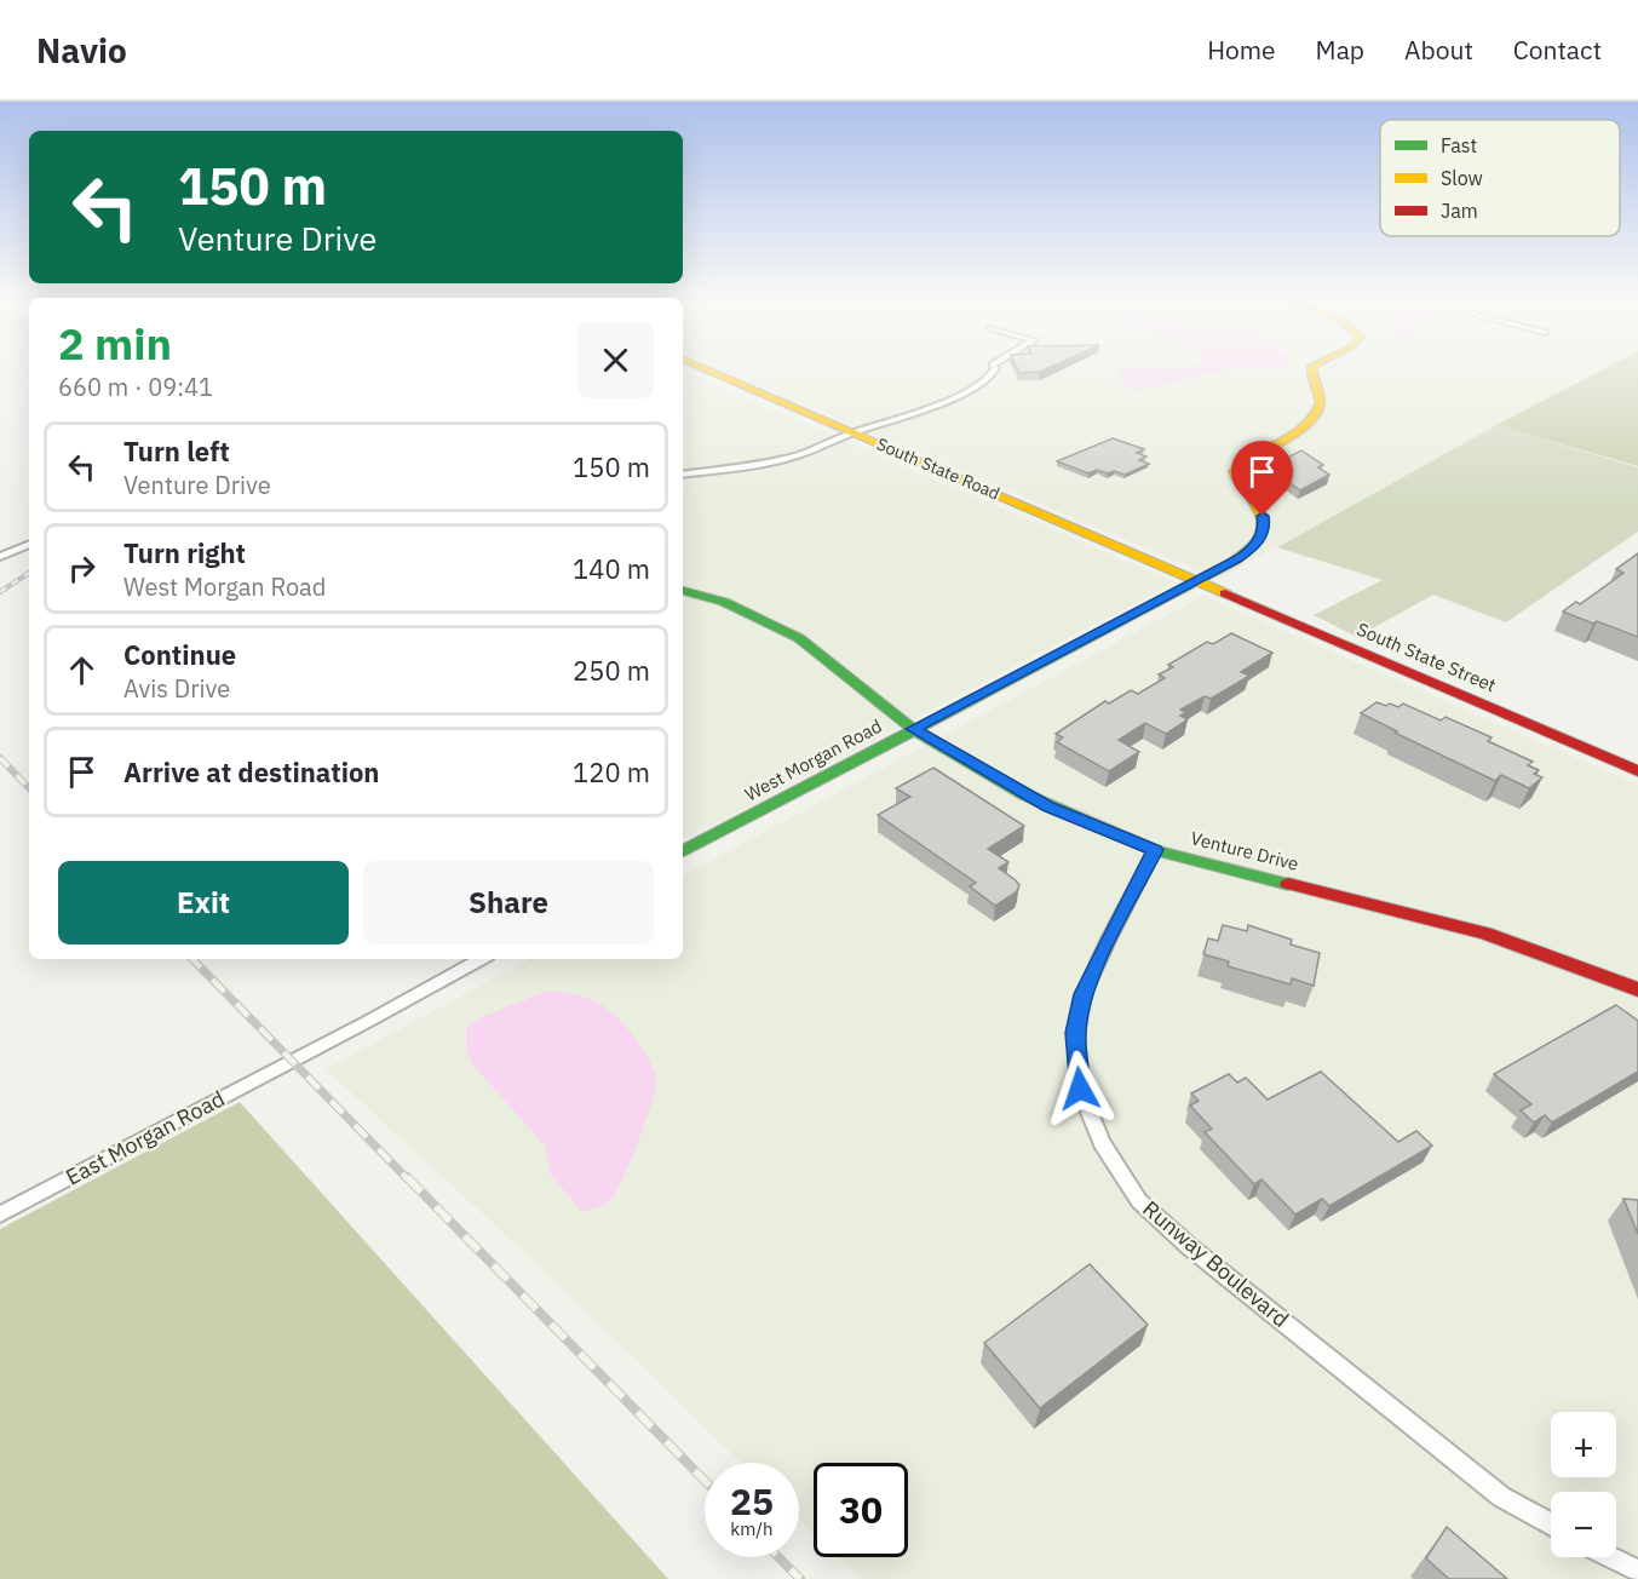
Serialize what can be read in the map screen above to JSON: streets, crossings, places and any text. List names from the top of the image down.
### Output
{
  "streets": {
    "street": [
      "South State Road",
      "South State Street",
      "West Morgan Road",
      "Venture Drive",
      "East Morgan Road",
      "Runway Boulevard"
    ]
  },
  "crossings": [
    ["South State Road", "South State Street"],
    ["South State Road", "West Morgan Road"],
    ["South State Street", "West Morgan Road"],
    ["West Morgan Road", "Venture Drive"],
    ["Venture Drive", "Runway Boulevard"]
  ],
  "legend": ["Fast", "Slow", "Jam"],
  "page": {
    "header": "Navio",
    "nav": [
      "Home",
      "Map",
      "About",
      "Contact"
    ],
    "turn": ["150 m", "Venture Drive"],
    "heading": ["2 min", "660 m · 09:41"],
    "list": [
      {
        "name": "Turn left",
        "note": "Venture Drive",
        "value": "150 m"
      },
      {
        "name": "Turn right",
        "note": "West Morgan Road",
        "value": "140 m"
      },
      {
        "name": "Continue",
        "note": "Avis Drive",
        "value": "250 m"
      },
      {
        "name": "Arrive at destination",
        "value": "120 m"
      }
    ],
    "buttons": ["Exit", "Share"],
    "map_buttons": ["+", "−"],
    "speed": "25 km/h",
    "limit": "30"
  }
}
